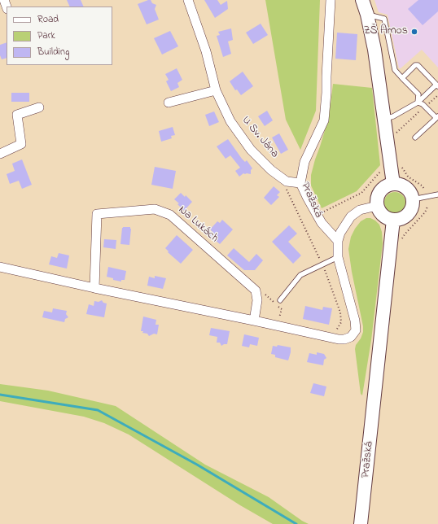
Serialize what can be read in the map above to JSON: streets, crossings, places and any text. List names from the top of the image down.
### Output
{
  "streets": {
    "main road": ["Pražská"],
    "street": ["U Sv. Jána", "Na Lukách"]
  },
  "crossings": [
    ["U Sv. Jána", "Pražská"]
  ],
  "places": ["ZŠ Amos"],
  "legend": ["Road", "Park", "Building"]
}
